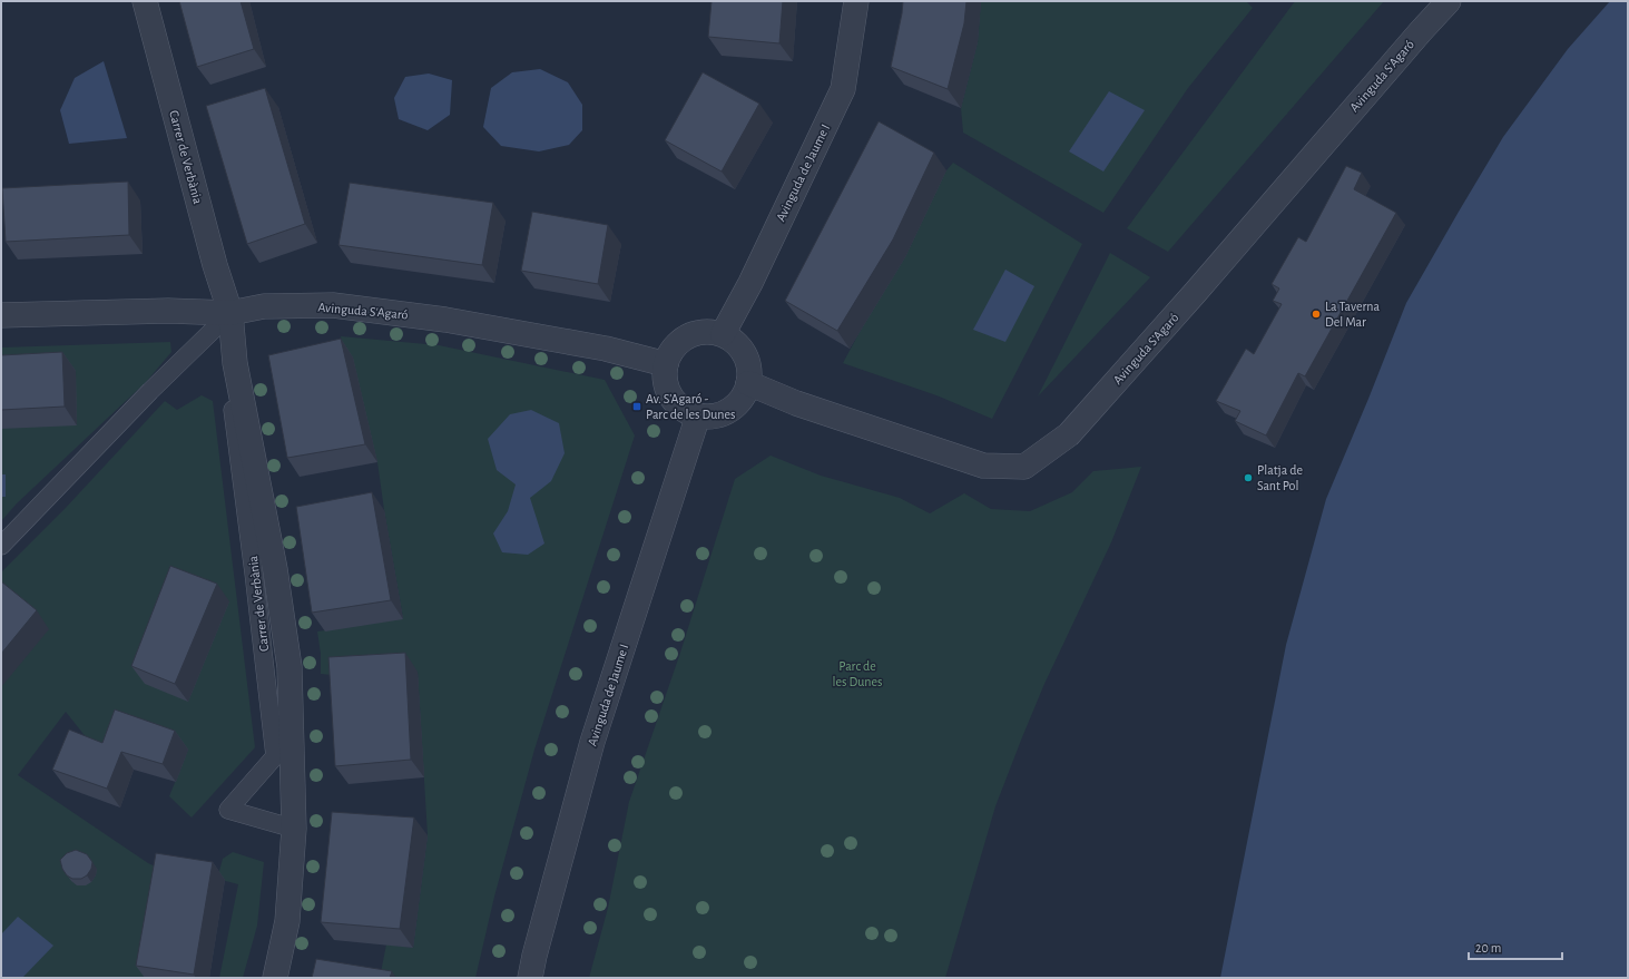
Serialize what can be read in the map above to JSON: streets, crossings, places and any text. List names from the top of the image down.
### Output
{
  "streets": {
    "street": ["Avinguda S'Agaró", "Carrer de Verbània", "Avinguda de Jaume I"]
  },
  "crossings": [
    ["Avinguda S'Agaró", "Carrer de Verbània"],
    ["Avinguda S'Agaró", "Avinguda de Jaume I"]
  ],
  "parks": ["Parc de les Dunes"],
  "places": {
    "other": ["La Taverna Del Mar", "Platja de Sant Pol"],
    "transit": ["Av. S’Agaró - Parc de les Dunes"]
  },
  "scale_bar": "20 m"
}
